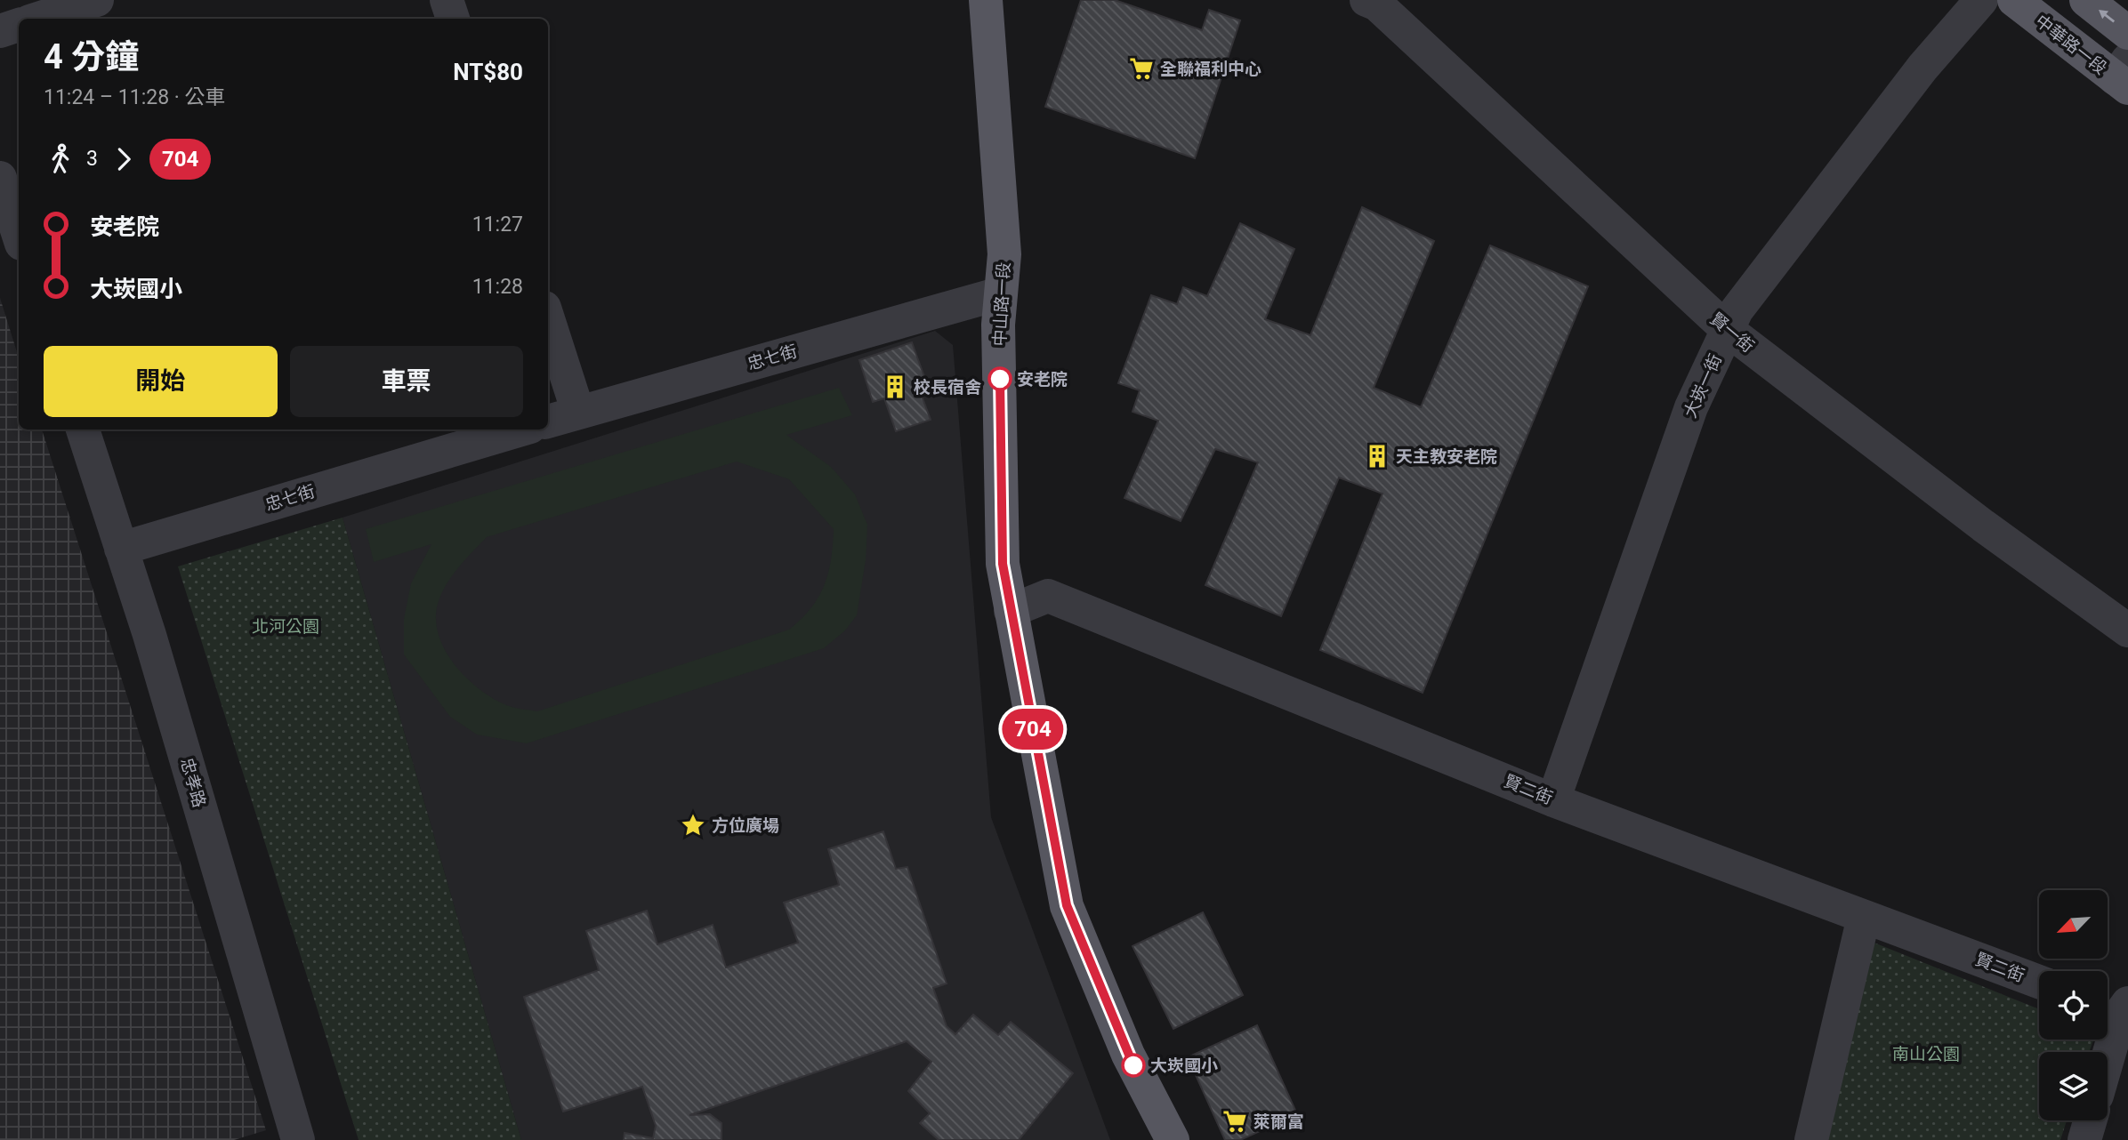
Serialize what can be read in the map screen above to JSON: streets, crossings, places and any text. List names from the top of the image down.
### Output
{
  "streets": {
    "main road": ["中華路一段", "中山路一段"],
    "street": [
      "賢一街",
      "忠七街",
      "大崁一街",
      "忠孝路",
      "賢二街"
    ]
  },
  "crossings": [
    ["中山路一段", "忠七街"],
    ["中山路一段", "賢二街"],
    ["賢一街", "大崁一街"],
    ["忠七街", "忠孝路"],
    ["大崁一街", "賢二街"]
  ],
  "parks": ["北河公園", "南山公園"],
  "places": {
    "supermarket": ["全聯福利中心", "萊爾富"],
    "other": ["安老院", "大崁國小"],
    "building": ["校長宿舍", "天主教安老院"],
    "place": ["方位廣場"]
  },
  "lines": ["bus line 704"],
  "north": "bottom left",
  "page": {
    "on_map": "704",
    "heading": ["4 分鐘", "11:24 – 11:28 · 公車", "NT$80"],
    "legs": ["3", "704"],
    "list": [
      {
        "name": "安老院",
        "value": "11:27"
      },
      {
        "name": "大崁國小",
        "value": "11:28"
      }
    ],
    "buttons": ["開始", "車票"]
  }
}
